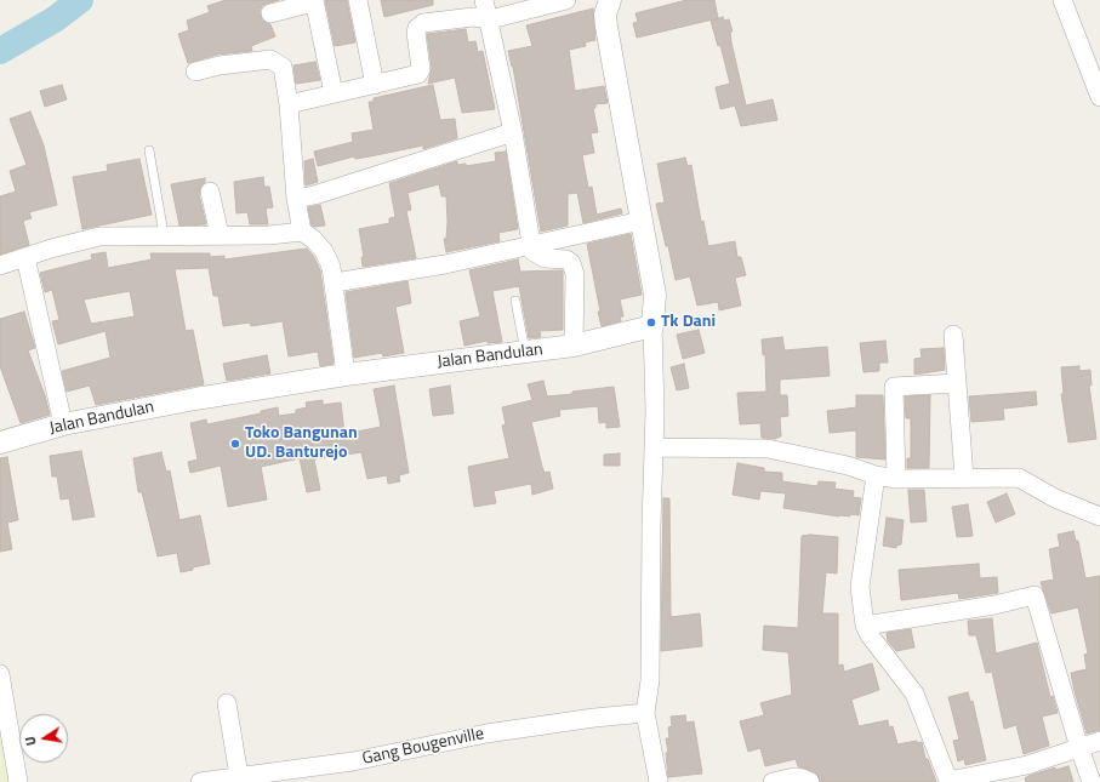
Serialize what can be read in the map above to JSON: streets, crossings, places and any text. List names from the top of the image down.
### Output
{
  "streets": {
    "street": ["Jalan Bandulan", "Gang Bougenville"]
  },
  "places": ["Tk Dani", "Toko Bangunan UD. Banturejo"],
  "north": "left"
}
